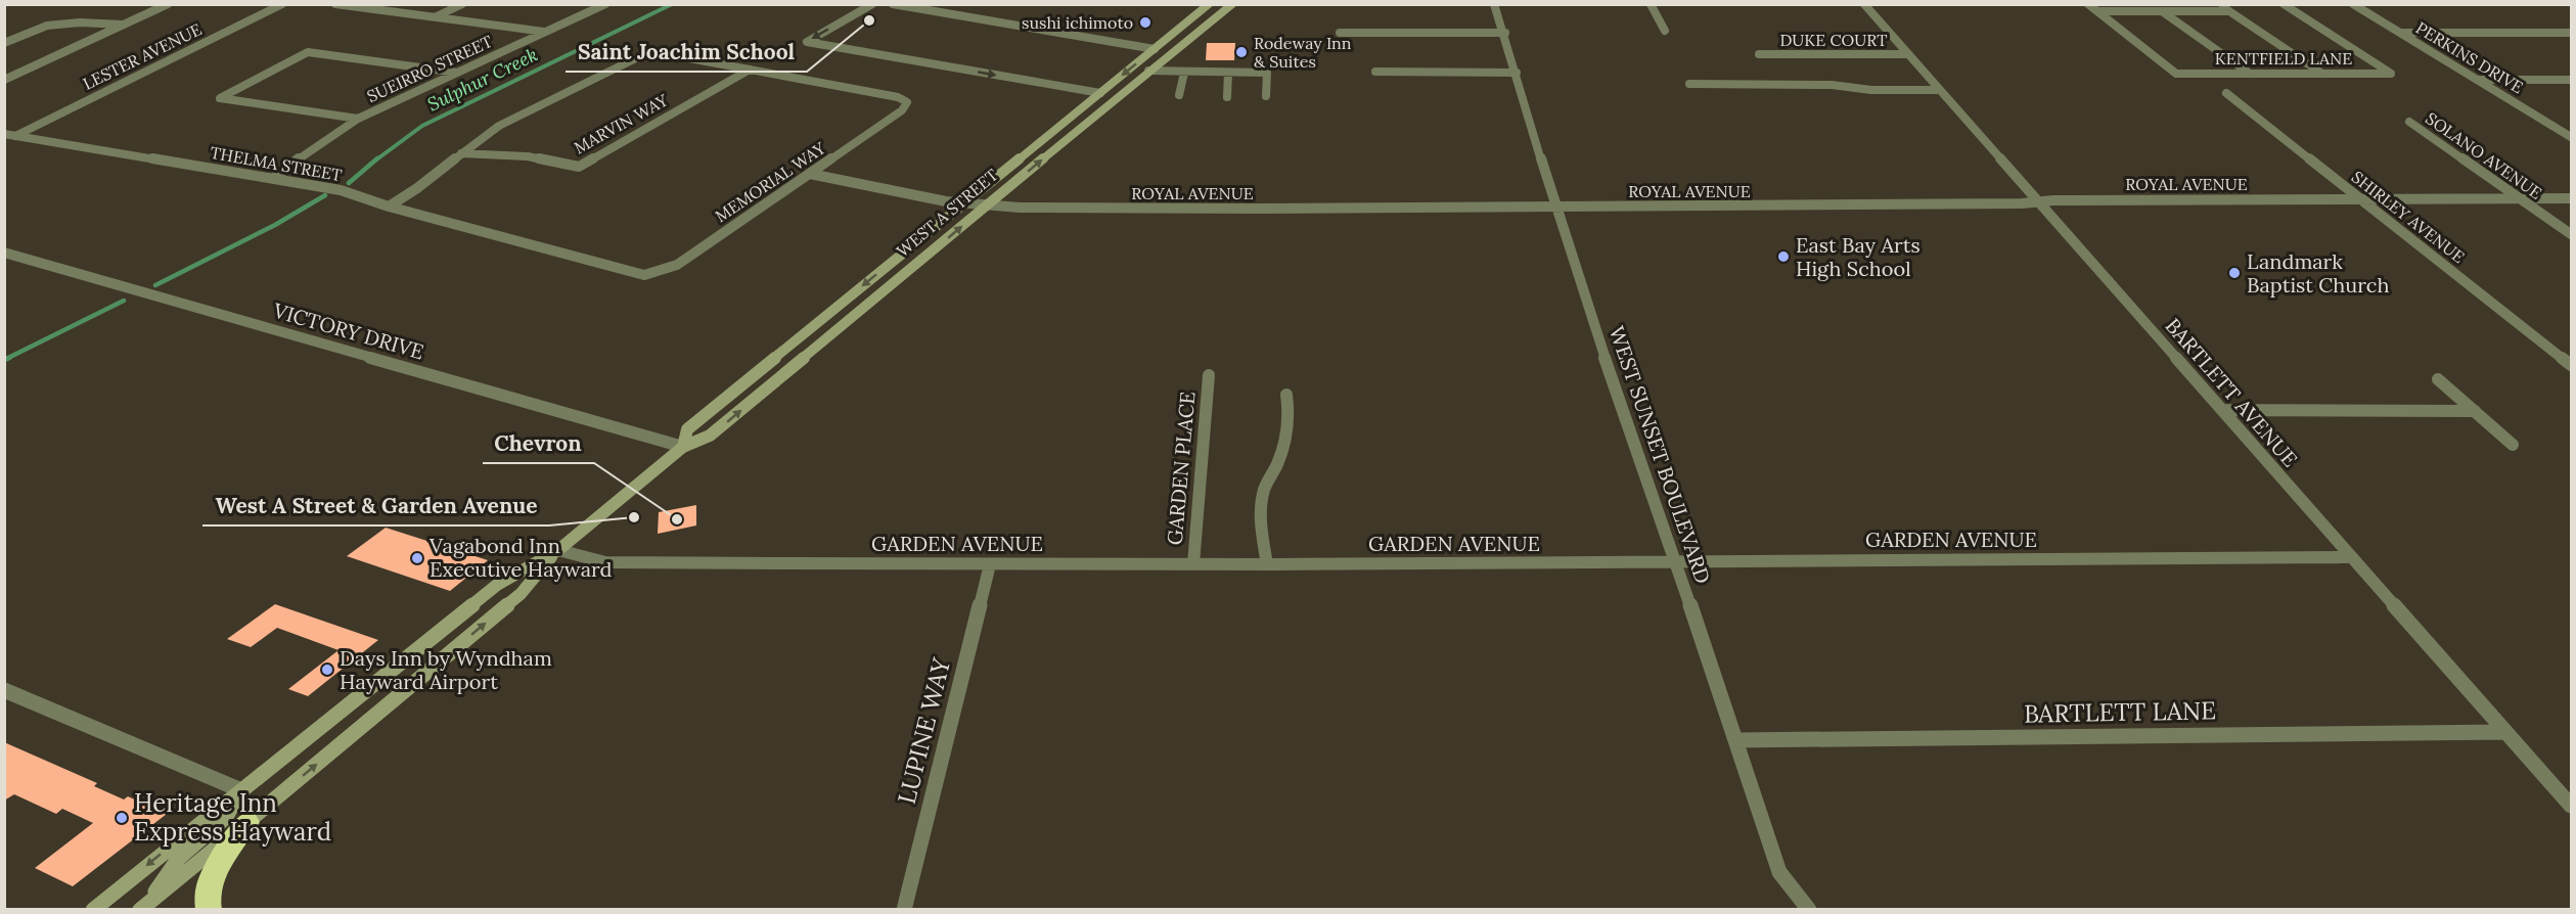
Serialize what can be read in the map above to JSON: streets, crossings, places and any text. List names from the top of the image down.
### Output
{
  "streets": {
    "main road": ["WEST A STREET"],
    "street": [
      "DUKE COURT",
      "LESTER AVENUE",
      "PERKINS DRIVE",
      "KENTFIELD LANE",
      "SUEIRRO STREET",
      "MARVIN WAY",
      "SOLANO AVENUE",
      "THELMA STREET",
      "MEMORIAL WAY",
      "ROYAL AVENUE",
      "SHIRLEY AVENUE",
      "VICTORY DRIVE",
      "BARTLETT AVENUE",
      "WEST SUNSET BOULEVARD",
      "GARDEN PLACE",
      "GARDEN AVENUE",
      "BARTLETT LANE",
      "LUPINE WAY"
    ]
  },
  "crossings": [
    ["DUKE COURT", "BARTLETT AVENUE"],
    ["LESTER AVENUE", "THELMA STREET"],
    ["SUEIRRO STREET", "THELMA STREET"],
    ["MARVIN WAY", "MEMORIAL WAY"],
    ["SOLANO AVENUE", "ROYAL AVENUE"],
    ["THELMA STREET", "MEMORIAL WAY"],
    ["MEMORIAL WAY", "ROYAL AVENUE"],
    ["ROYAL AVENUE", "WEST A STREET"],
    ["ROYAL AVENUE", "SHIRLEY AVENUE"],
    ["ROYAL AVENUE", "BARTLETT AVENUE"],
    ["ROYAL AVENUE", "WEST SUNSET BOULEVARD"],
    ["WEST A STREET", "VICTORY DRIVE"],
    ["WEST A STREET", "GARDEN AVENUE"],
    ["BARTLETT AVENUE", "GARDEN AVENUE"],
    ["BARTLETT AVENUE", "BARTLETT LANE"],
    ["WEST SUNSET BOULEVARD", "GARDEN AVENUE"],
    ["WEST SUNSET BOULEVARD", "BARTLETT LANE"],
    ["GARDEN PLACE", "GARDEN AVENUE"],
    ["GARDEN AVENUE", "LUPINE WAY"]
  ],
  "water": ["Sulphur Creek"],
  "places": [
    "Saint Joachim School",
    "sushi ichimoto",
    "Rodeway Inn & Suites",
    "East Bay Arts High School",
    "Landmark Baptist Church",
    "West A Street & Garden Avenue",
    "Chevron",
    "Vagabond Inn Executive Hayward",
    "Days Inn by Wyndham Hayward Airport",
    "Heritage Inn Express Hayward"
  ]
}
